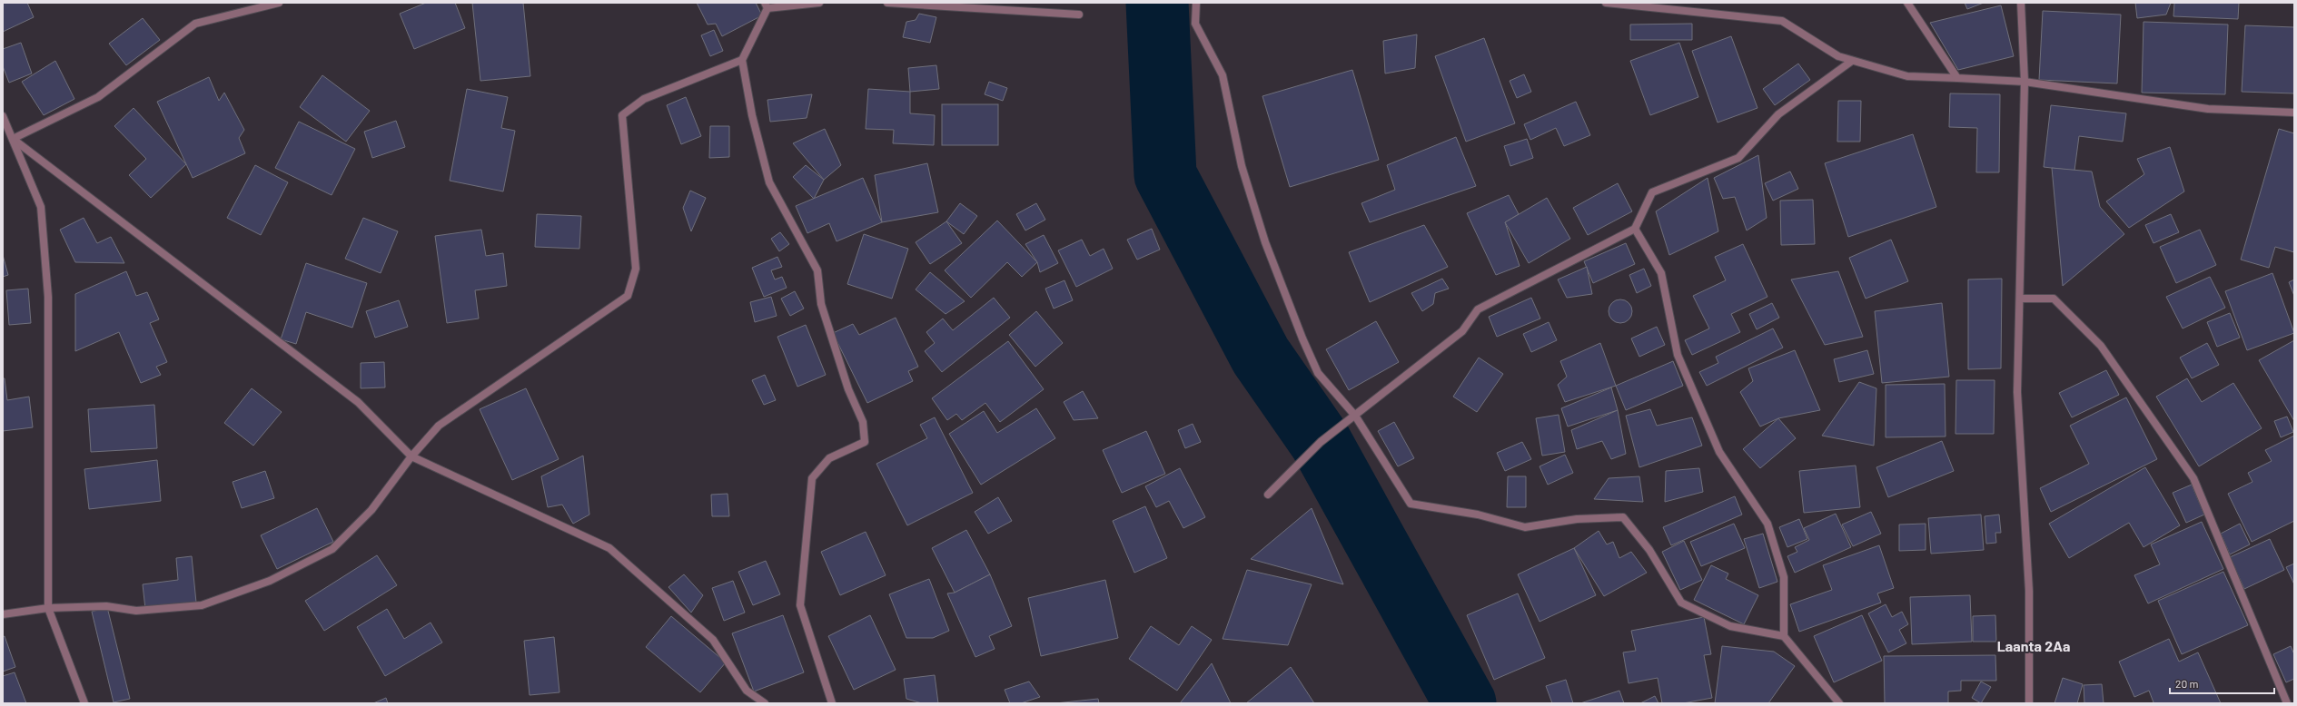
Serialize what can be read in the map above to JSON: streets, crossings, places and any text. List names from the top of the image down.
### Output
{
  "districts": ["Laanta 2Aa"],
  "scale_bar": "20 m"
}
